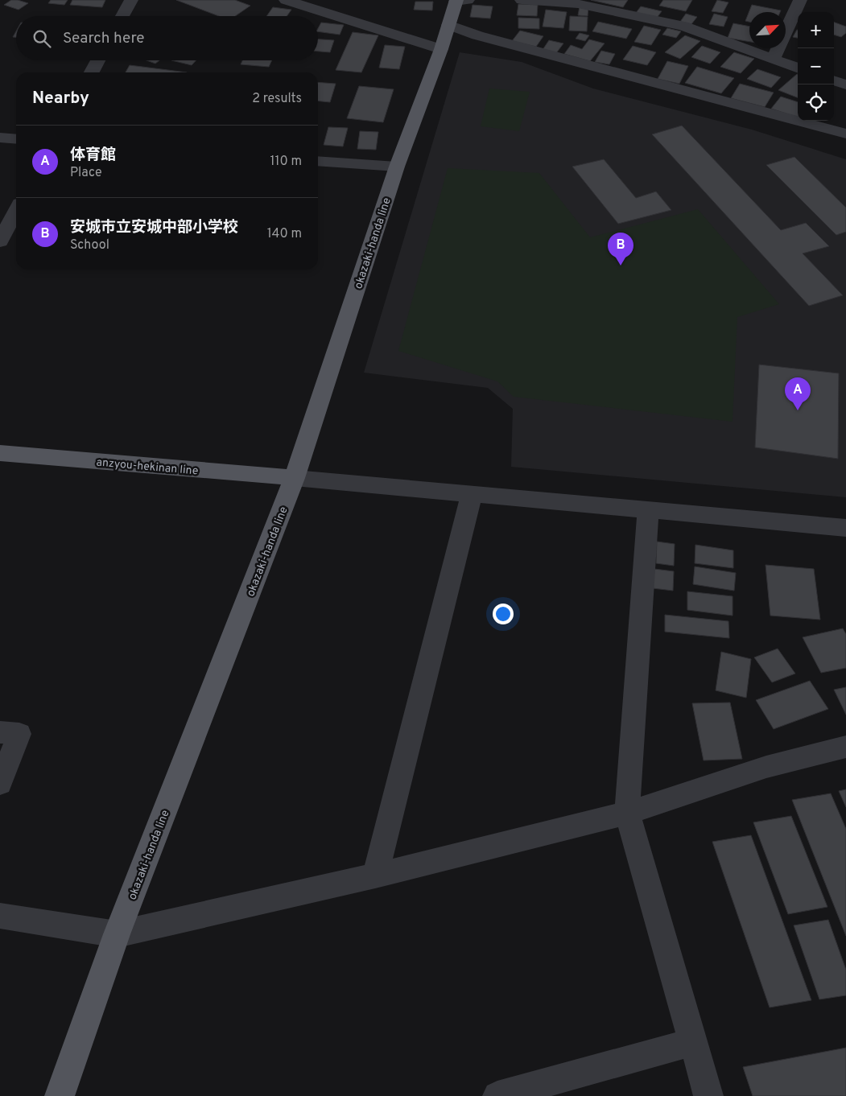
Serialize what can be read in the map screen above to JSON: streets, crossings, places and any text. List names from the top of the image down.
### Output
{
  "streets": {
    "main road": ["okazaki-handa line", "anzyou-hekinan line"]
  },
  "crossings": [
    ["okazaki-handa line", "anzyou-hekinan line"]
  ],
  "north": "top right",
  "page": {
    "map_buttons": ["+", "−"],
    "search": "Search here",
    "heading": ["Nearby", "2 results"],
    "list": [
      {
        "mark": "A",
        "name": "体育館",
        "note": "Place",
        "value": "110 m"
      },
      {
        "mark": "B",
        "name": "安城市立安城中部小学校",
        "note": "School",
        "value": "140 m"
      }
    ],
    "pins": ["B", "A"]
  }
}
